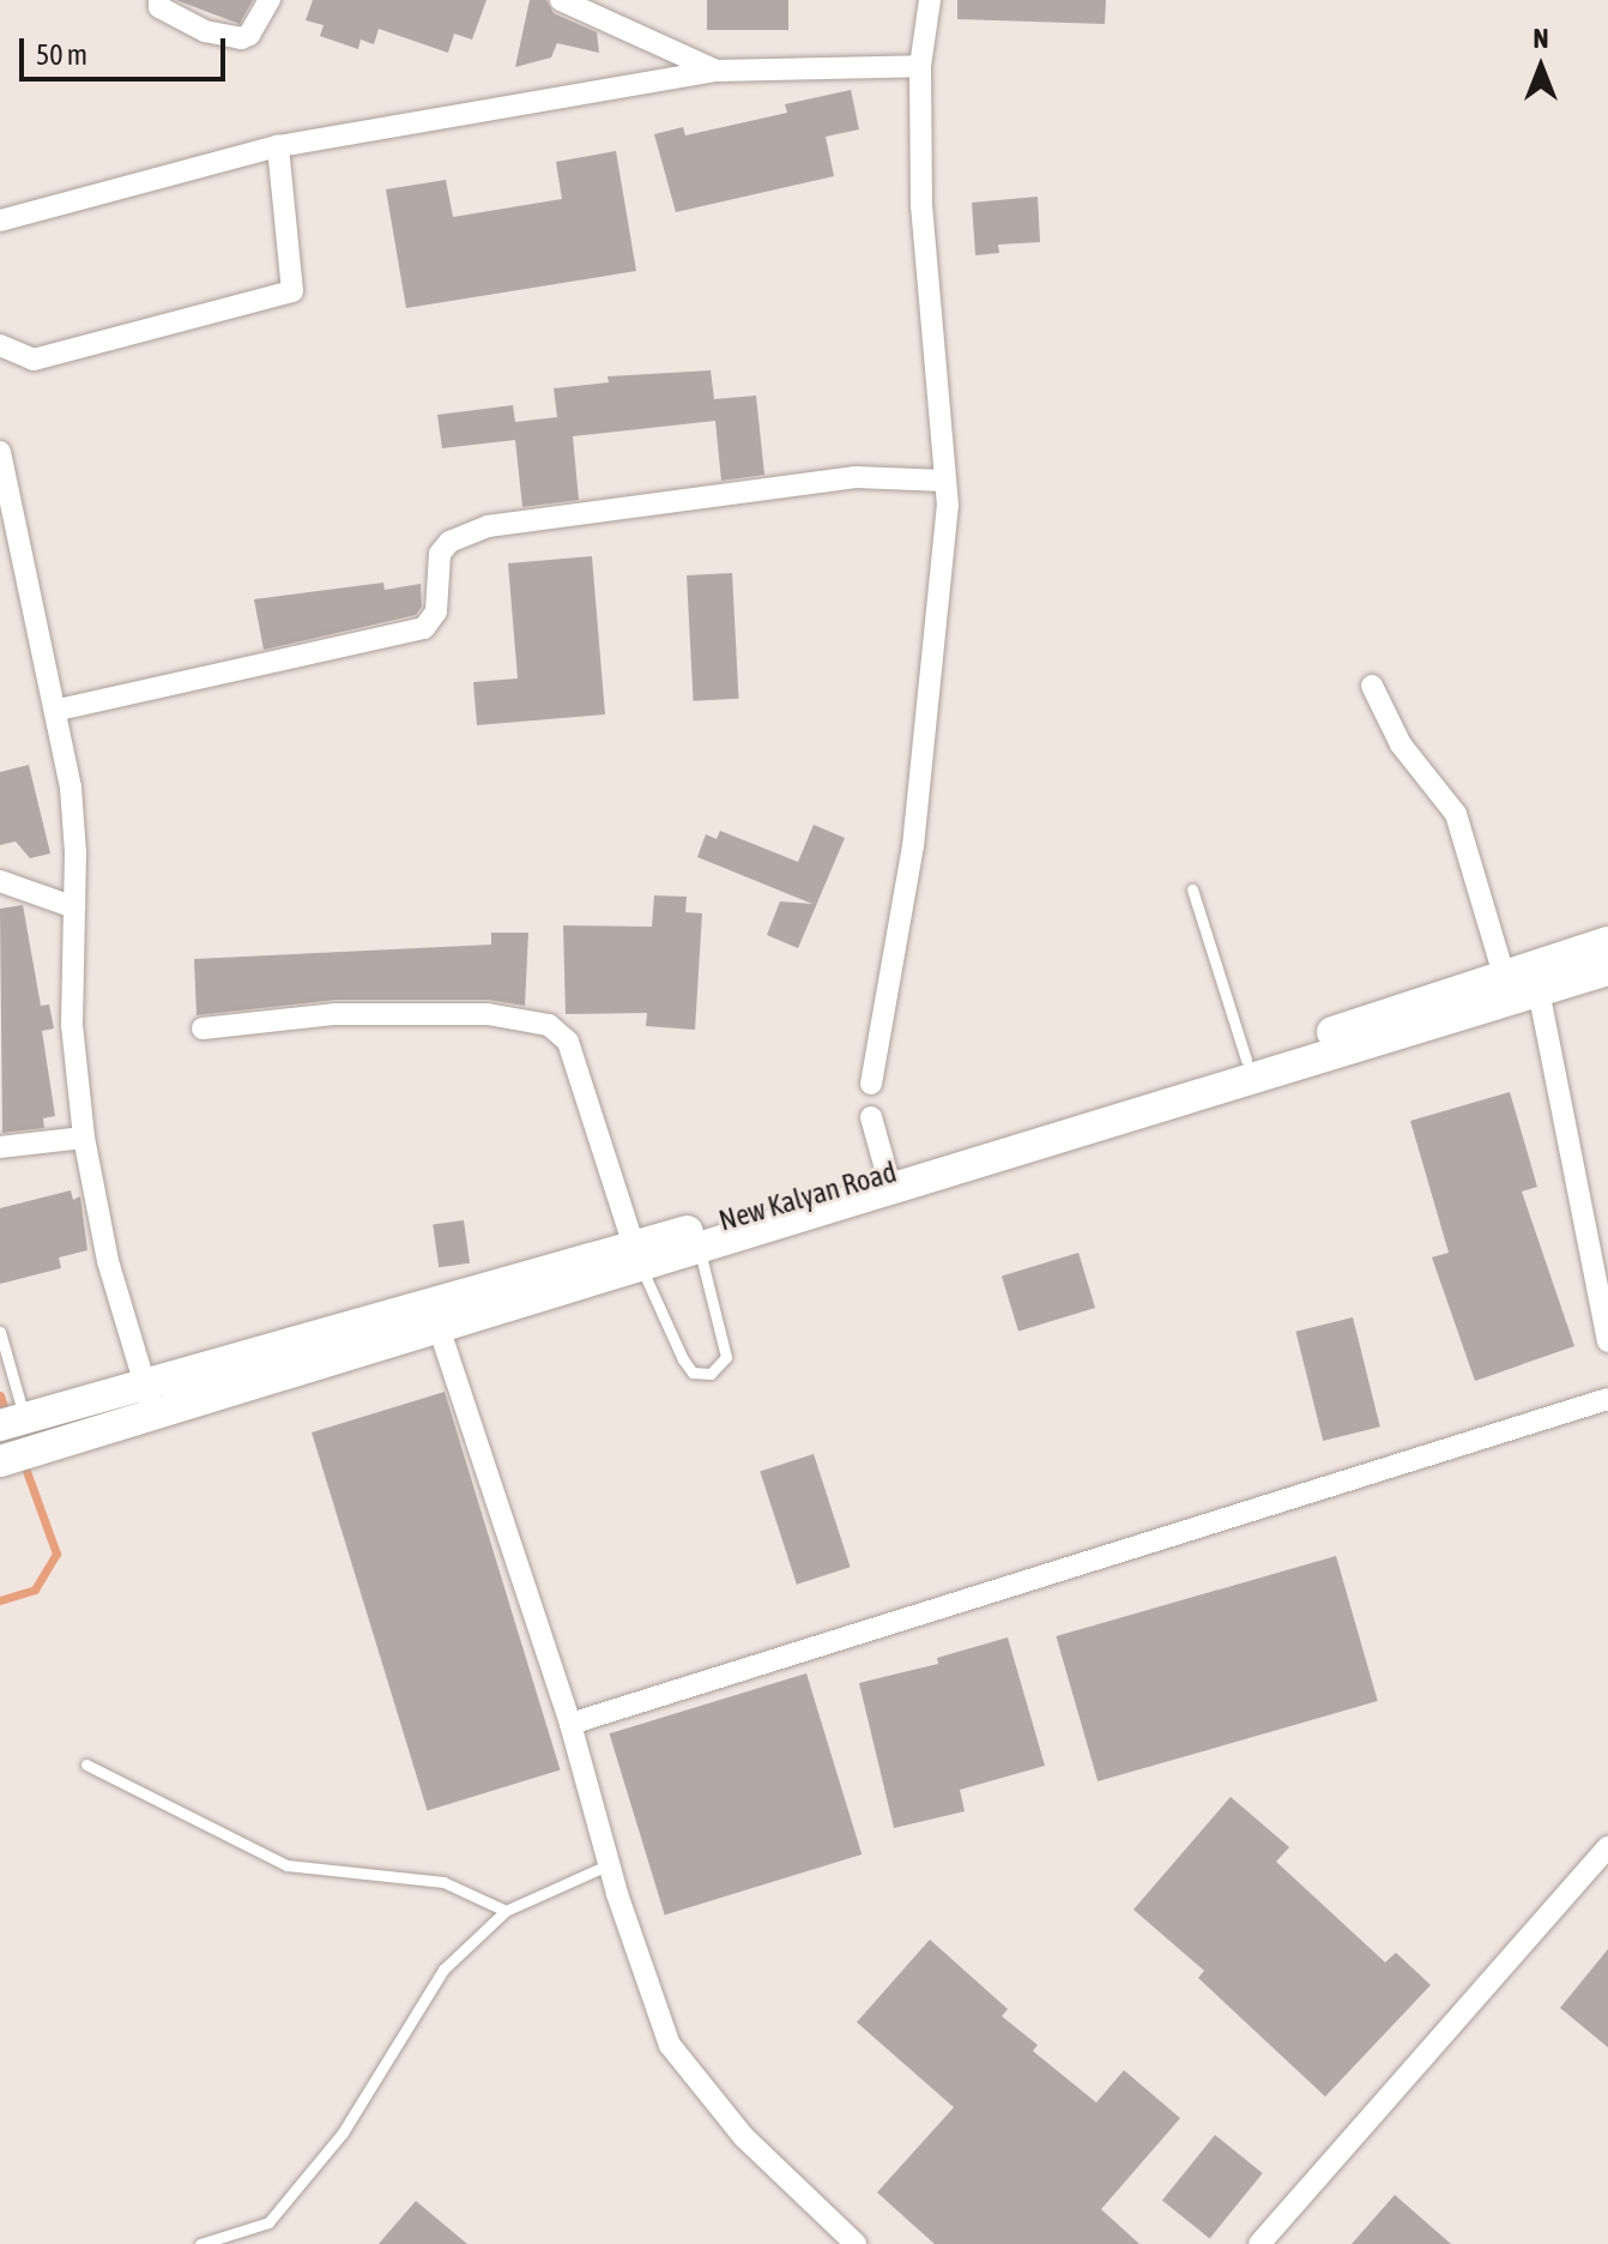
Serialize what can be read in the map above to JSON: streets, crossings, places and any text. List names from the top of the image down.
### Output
{
  "streets": {
    "street": ["New Kalyan Road"]
  },
  "scale_bar": "50 m",
  "north": "top"
}
